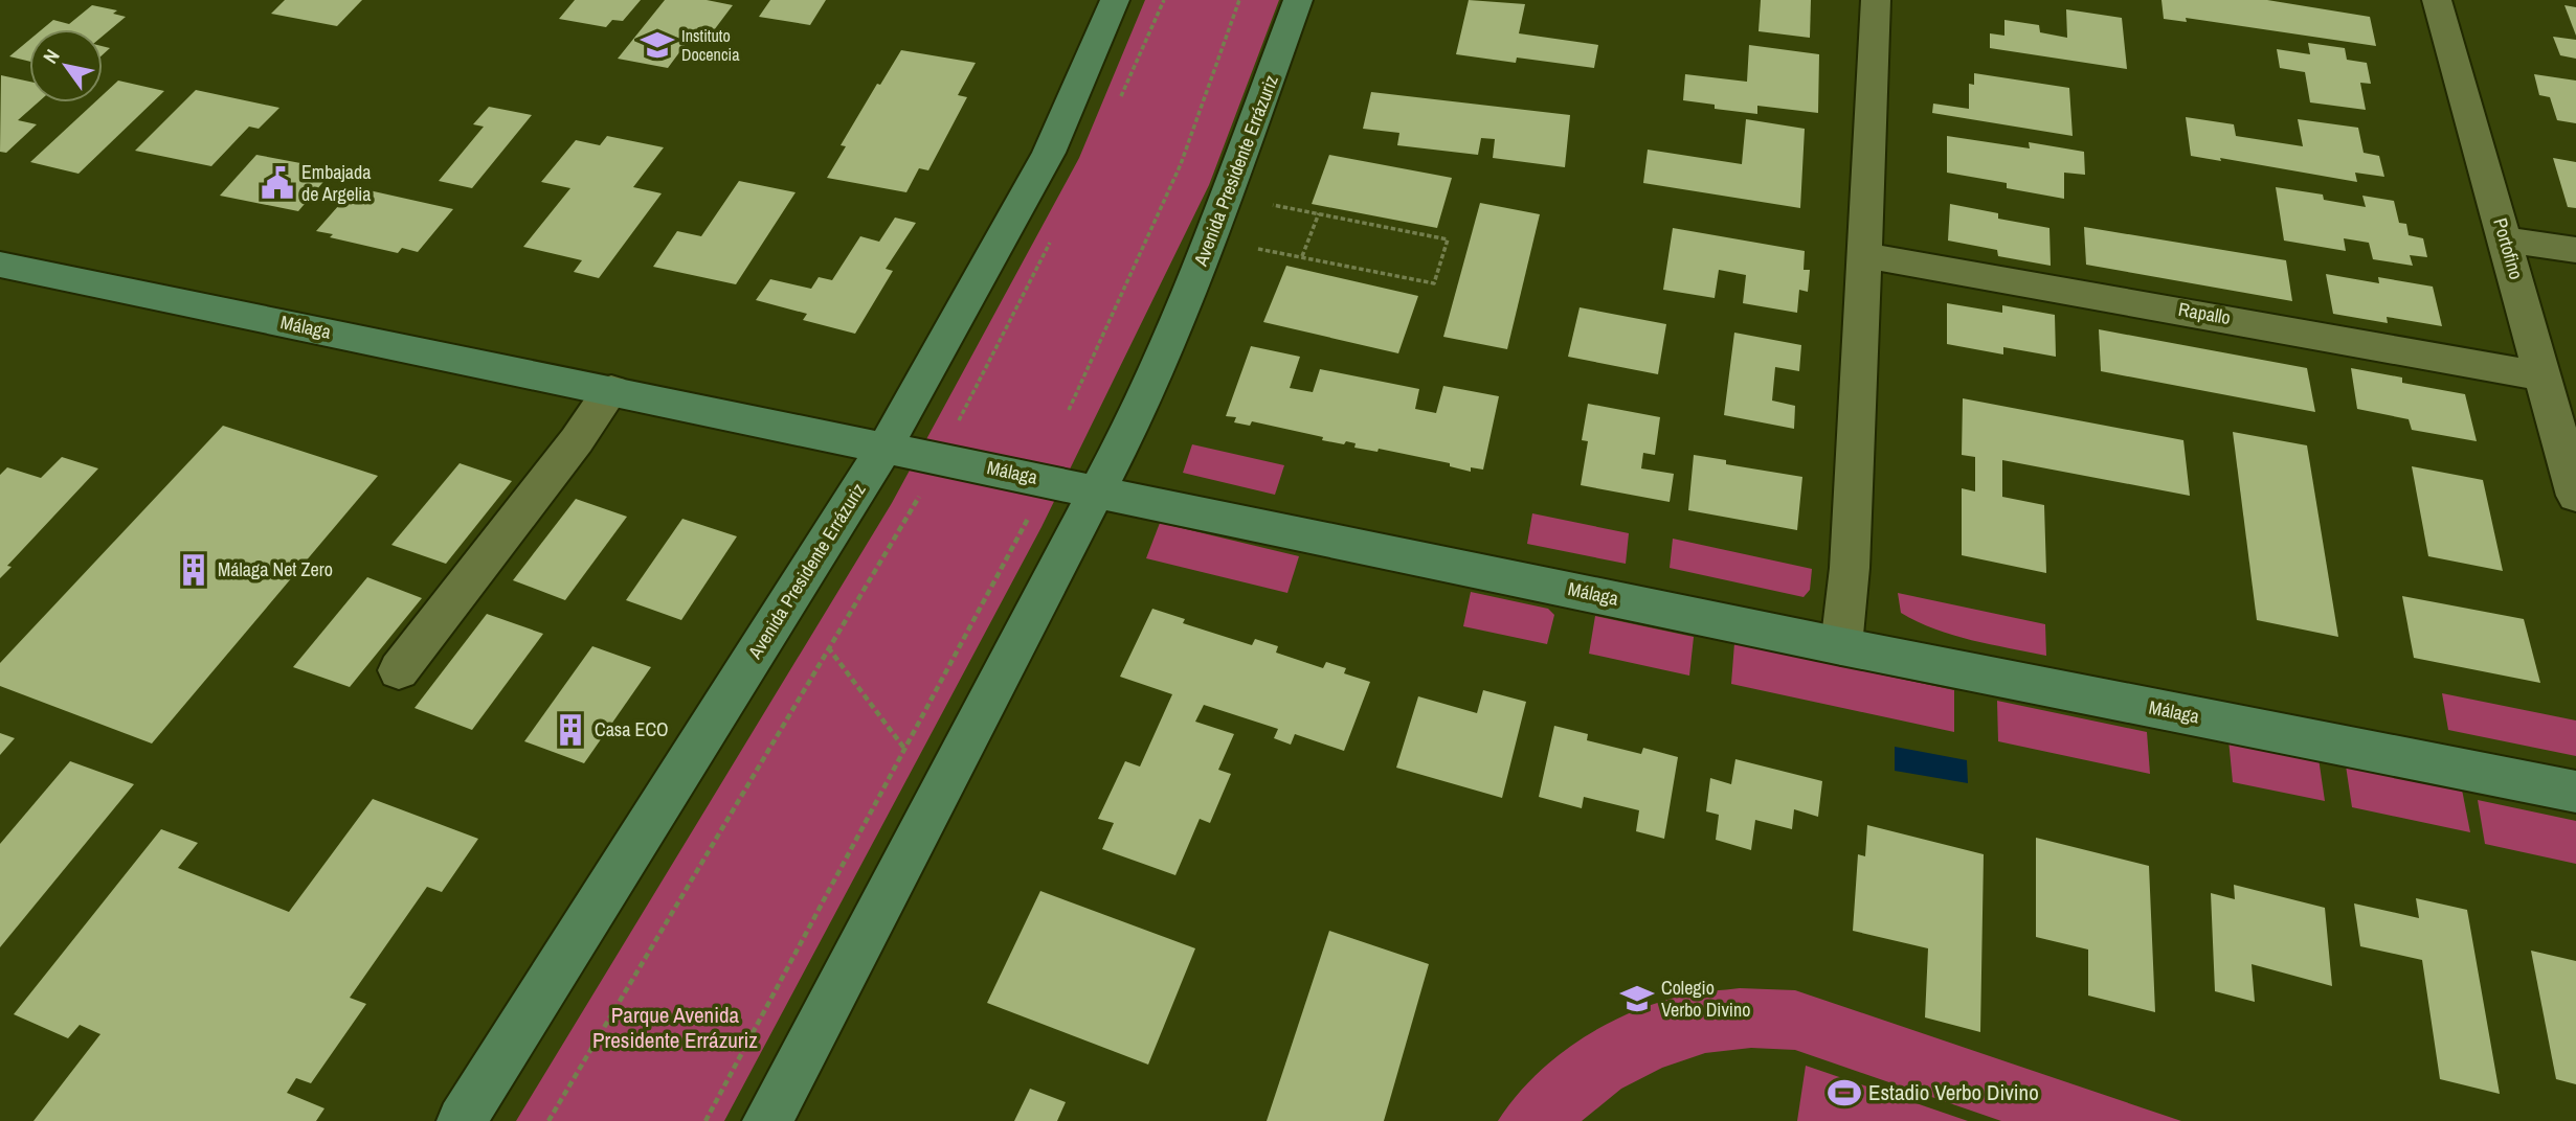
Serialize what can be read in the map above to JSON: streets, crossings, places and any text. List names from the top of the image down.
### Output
{
  "streets": {
    "main road": ["Avenida Presidente Errázuriz", "Málaga"],
    "street": ["Portofino", "Rapallo"]
  },
  "crossings": [
    ["Avenida Presidente Errázuriz", "Málaga"],
    ["Portofino", "Rapallo"]
  ],
  "parks": ["Parque Avenida Presidente Errázuriz"],
  "places": {
    "school or university": ["Instituto Docencia", "Colegio Verbo Divino"],
    "public building": ["Embajada de Argelia"],
    "building": ["Málaga Net Zero", "Casa ECO"],
    "sports": ["Estadio Verbo Divino"]
  },
  "north": "top left"
}
